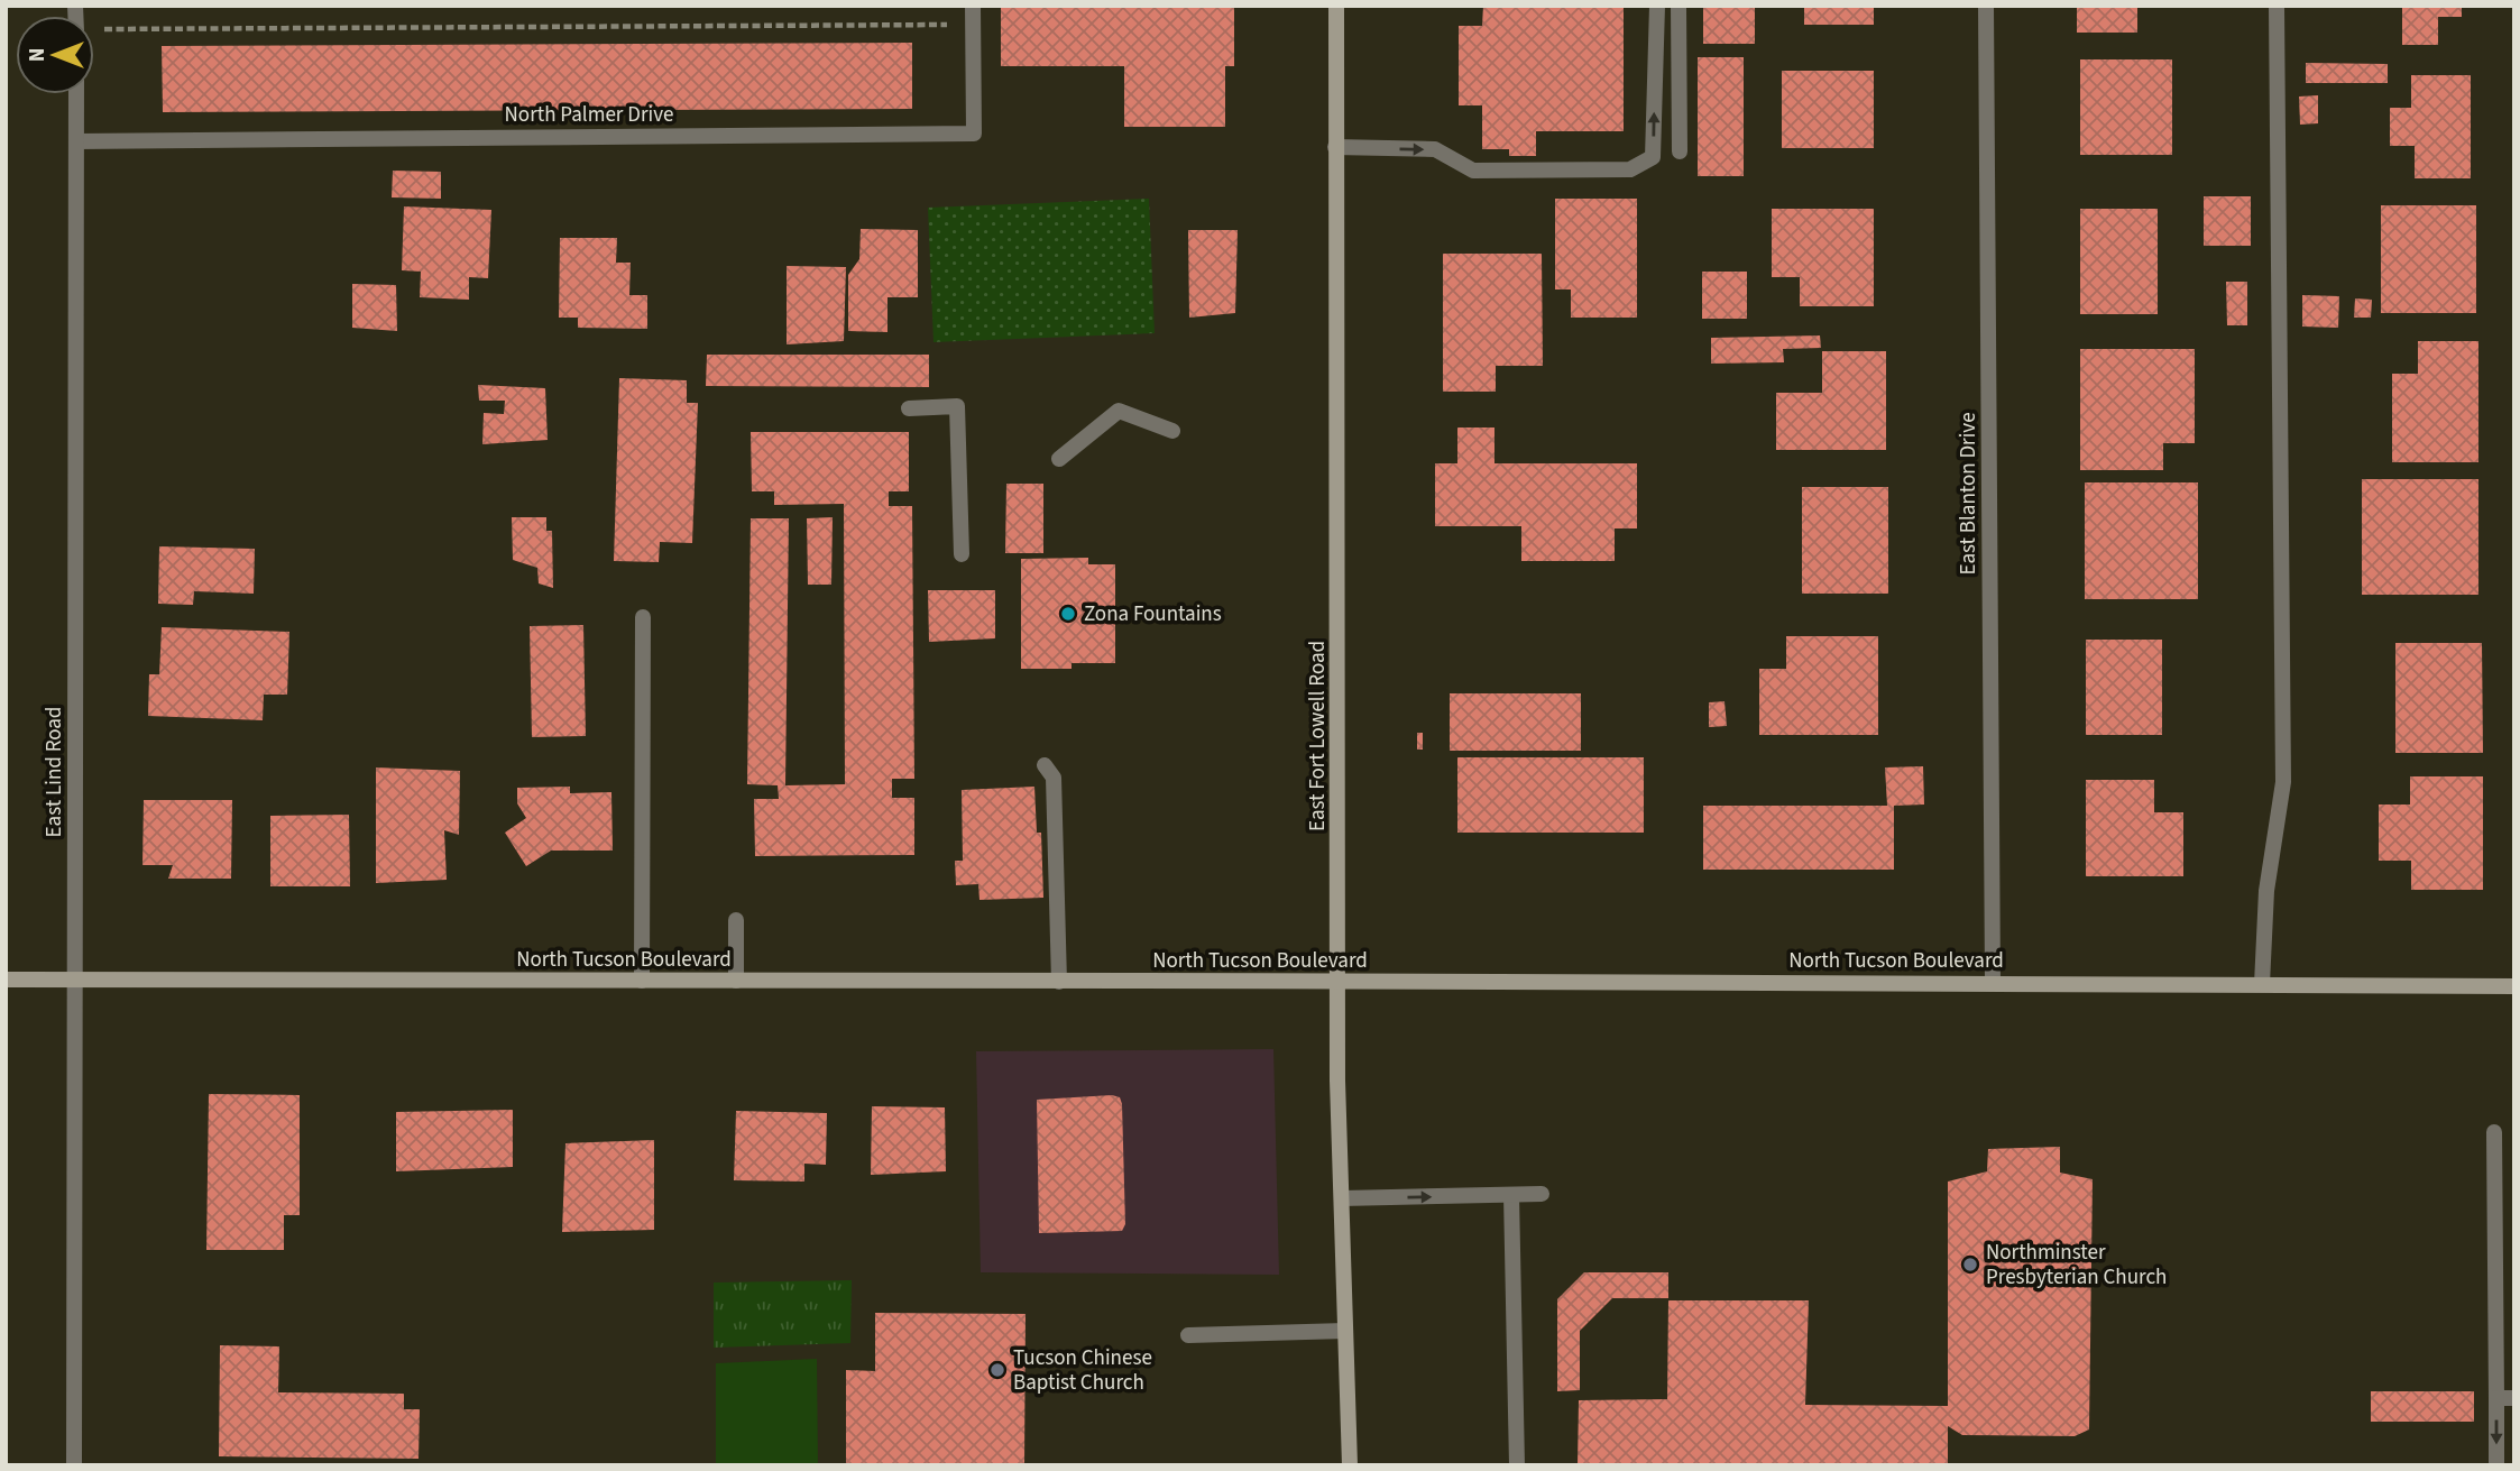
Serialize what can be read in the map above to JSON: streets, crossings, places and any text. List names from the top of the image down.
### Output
{
  "streets": {
    "main road": ["East Fort Lowell Road", "North Tucson Boulevard"],
    "street": ["North Palmer Drive", "East Blanton Drive", "East Lind Road"]
  },
  "crossings": [
    ["North Palmer Drive", "East Lind Road"],
    ["East Blanton Drive", "North Tucson Boulevard"],
    ["East Fort Lowell Road", "North Tucson Boulevard"],
    ["East Lind Road", "North Tucson Boulevard"]
  ],
  "places": ["Zona Fountains", "Northminster Presbyterian Church", "Tucson Chinese Baptist Church"],
  "north": "left"
}
